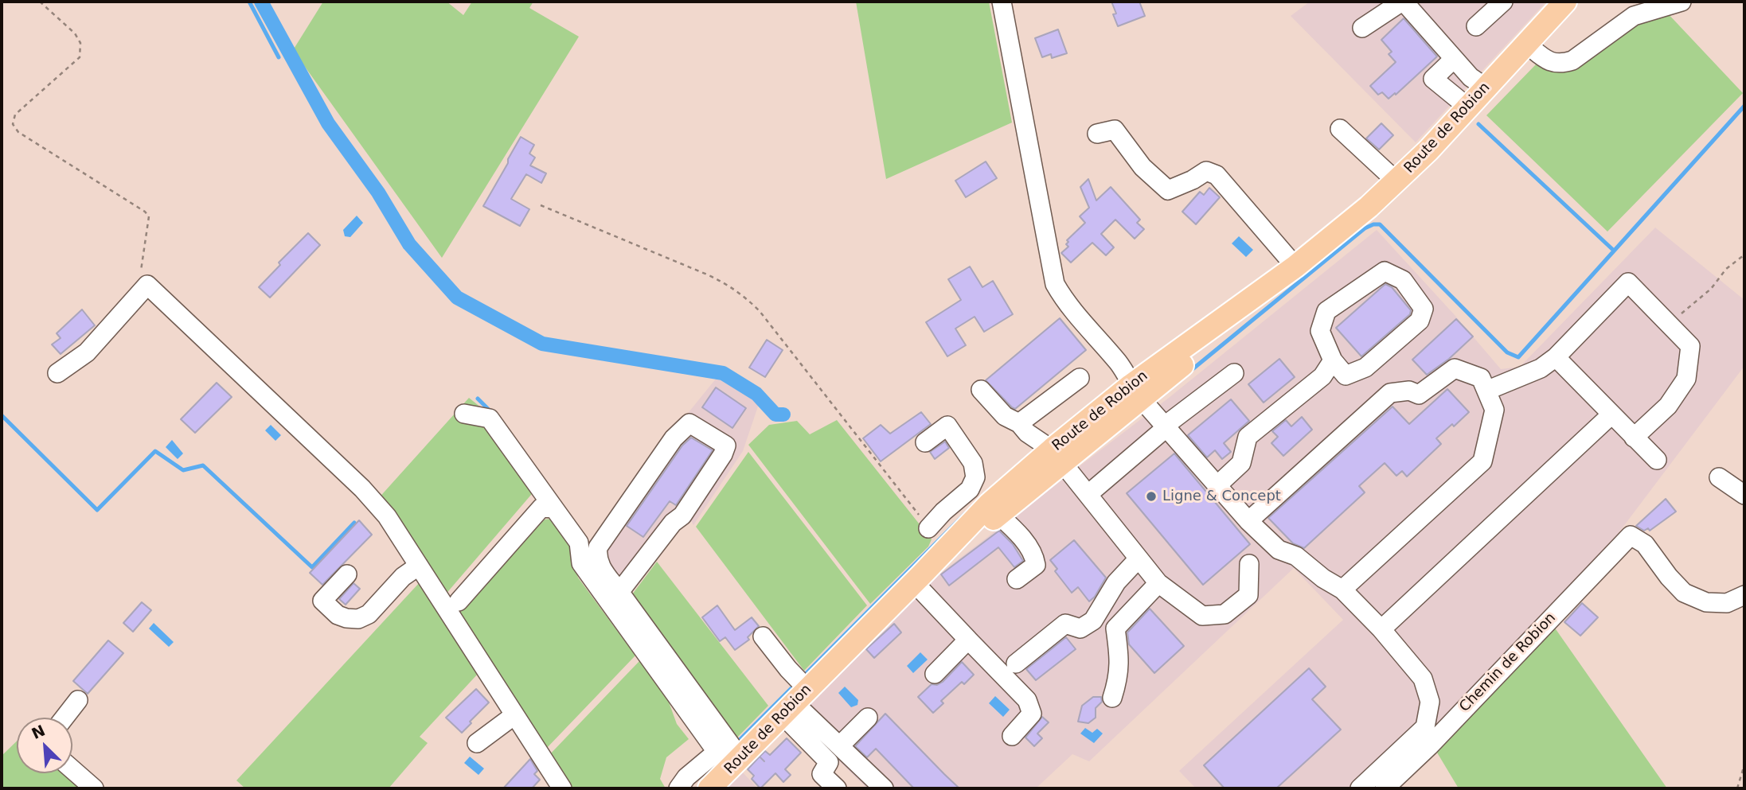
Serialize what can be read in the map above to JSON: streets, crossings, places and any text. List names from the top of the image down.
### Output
{
  "streets": {
    "main road": ["Route de Robion"],
    "street": ["Chemin de Robion"]
  },
  "places": ["Ligne & Concept"],
  "north": "top left"
}
